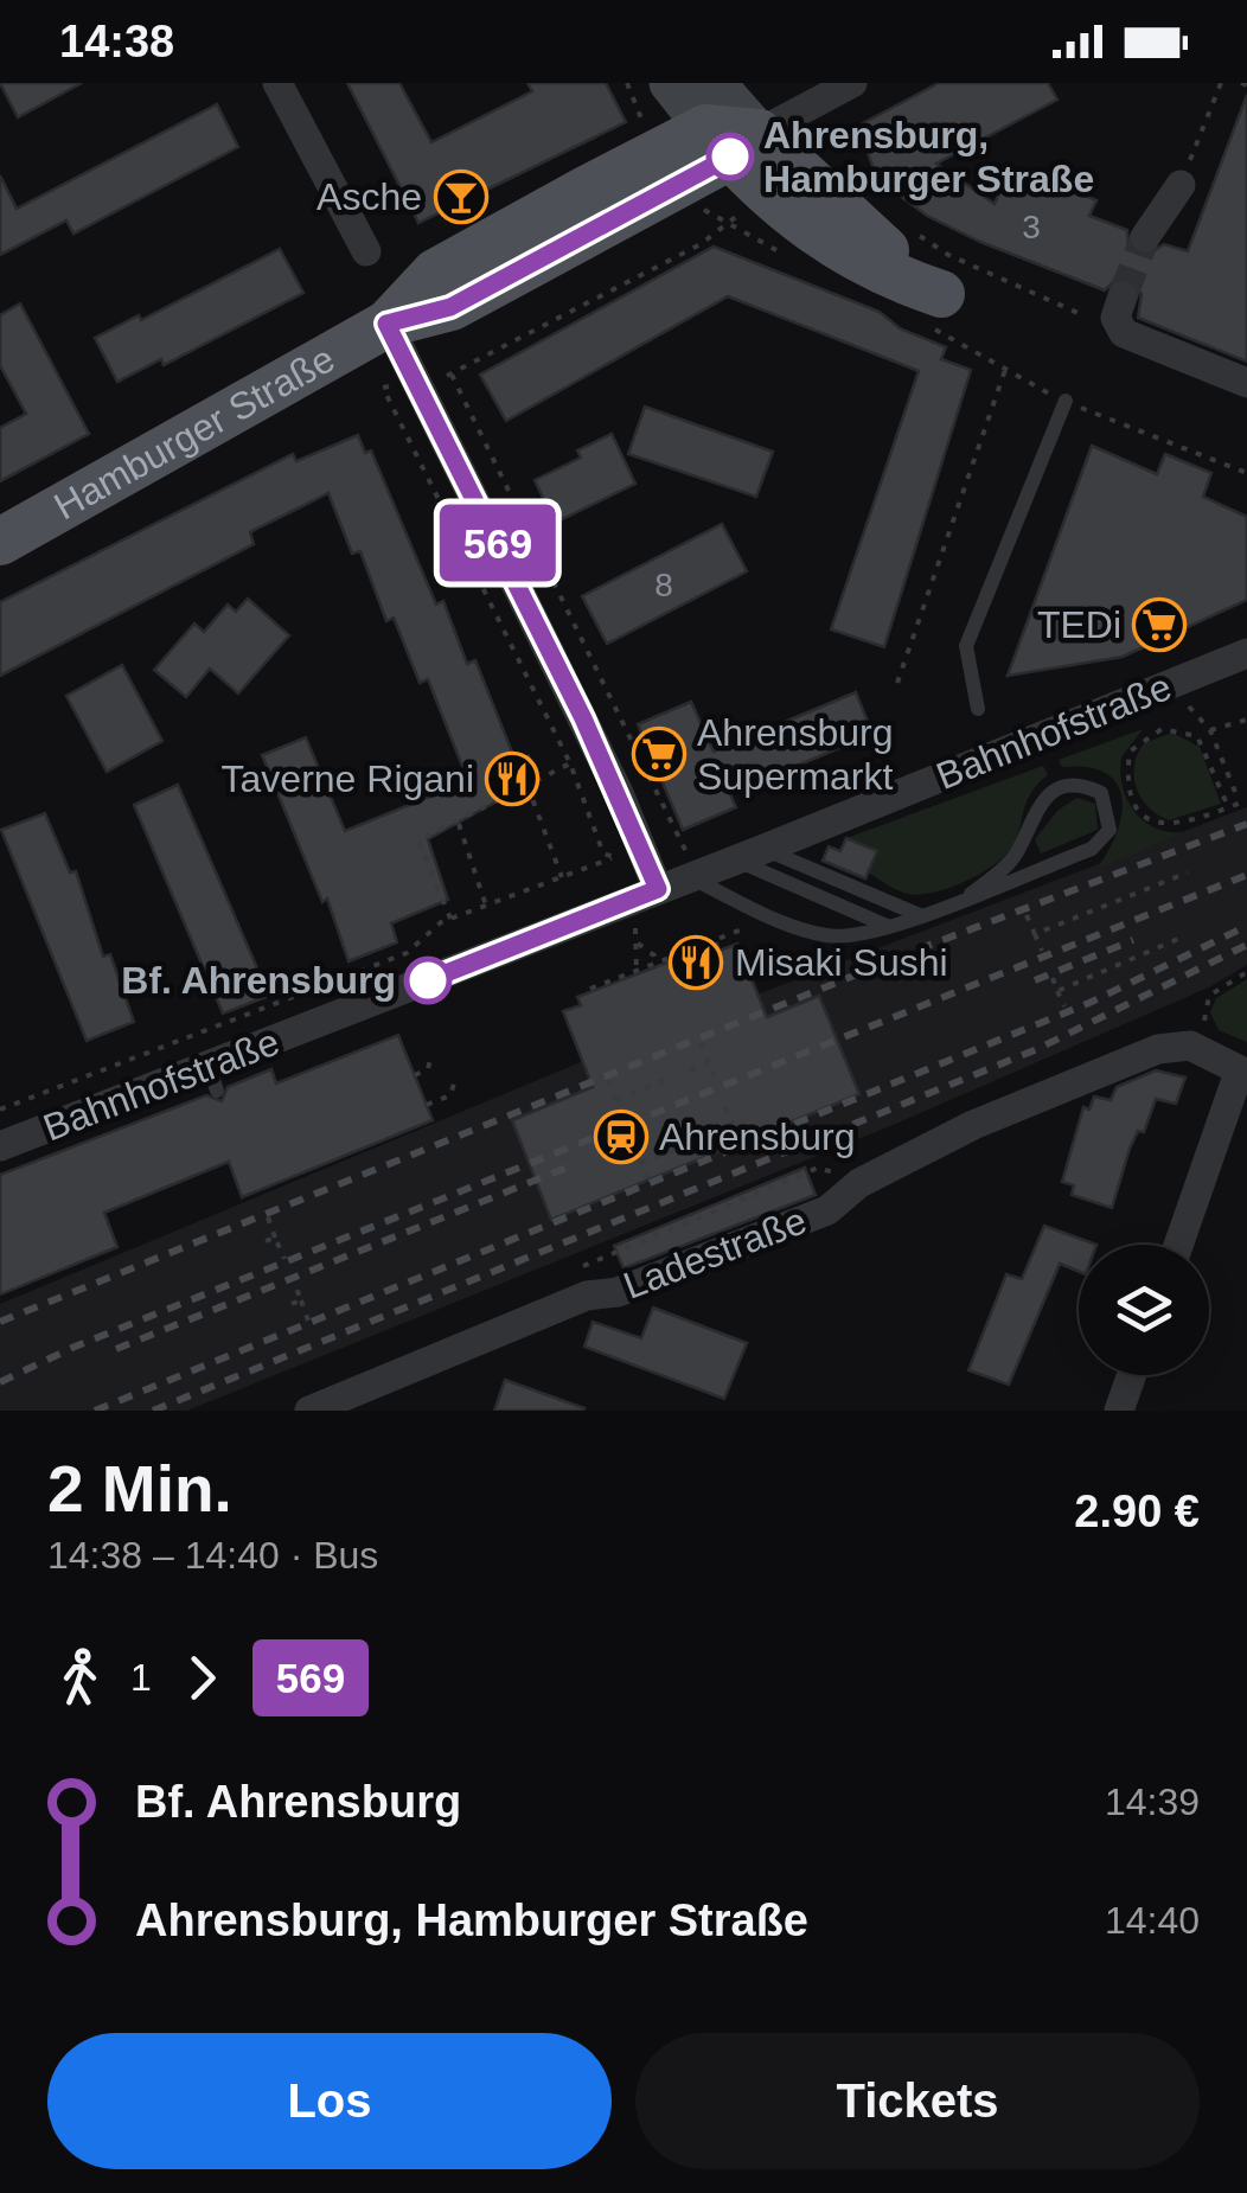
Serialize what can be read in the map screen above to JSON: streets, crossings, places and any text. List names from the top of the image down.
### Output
{
  "streets": {
    "main road": ["Hamburger Straße"],
    "street": ["Bahnhofstraße", "Ladestraße"]
  },
  "places": {
    "other": ["Ahrensburg, Hamburger Straße", "Bf. Ahrensburg"],
    "bar": ["Asche"],
    "supermarket": ["TEDi", "Ahrensburg Supermarkt"],
    "restaurant": ["Taverne Rigani", "Misaki Sushi"],
    "station": ["Ahrensburg"]
  },
  "lines": ["bus line 569"],
  "house_numbers": ["3", "8"],
  "page": {
    "status": "14:38",
    "on_map": "569",
    "heading": ["2 Min.", "14:38 – 14:40 · Bus", "2.90 €"],
    "legs": ["1", "569"],
    "list": [
      {
        "name": "Bf. Ahrensburg",
        "value": "14:39"
      },
      {
        "name": "Ahrensburg, Hamburger Straße",
        "value": "14:40"
      }
    ],
    "buttons": ["Los", "Tickets"]
  }
}
